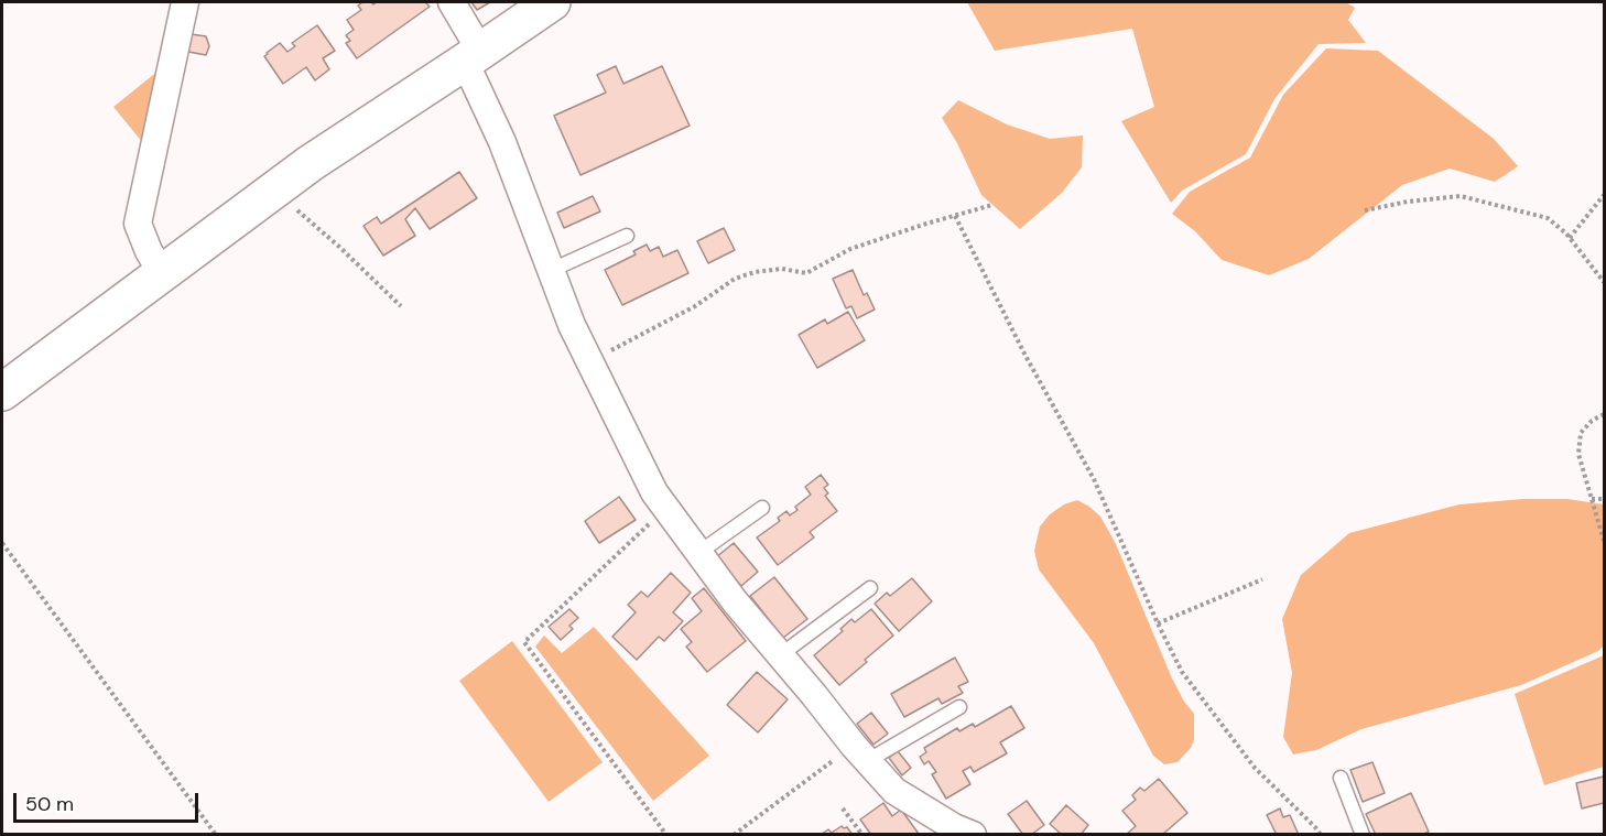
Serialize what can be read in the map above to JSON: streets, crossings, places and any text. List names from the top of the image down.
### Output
{
  "scale_bar": "50 m"
}
